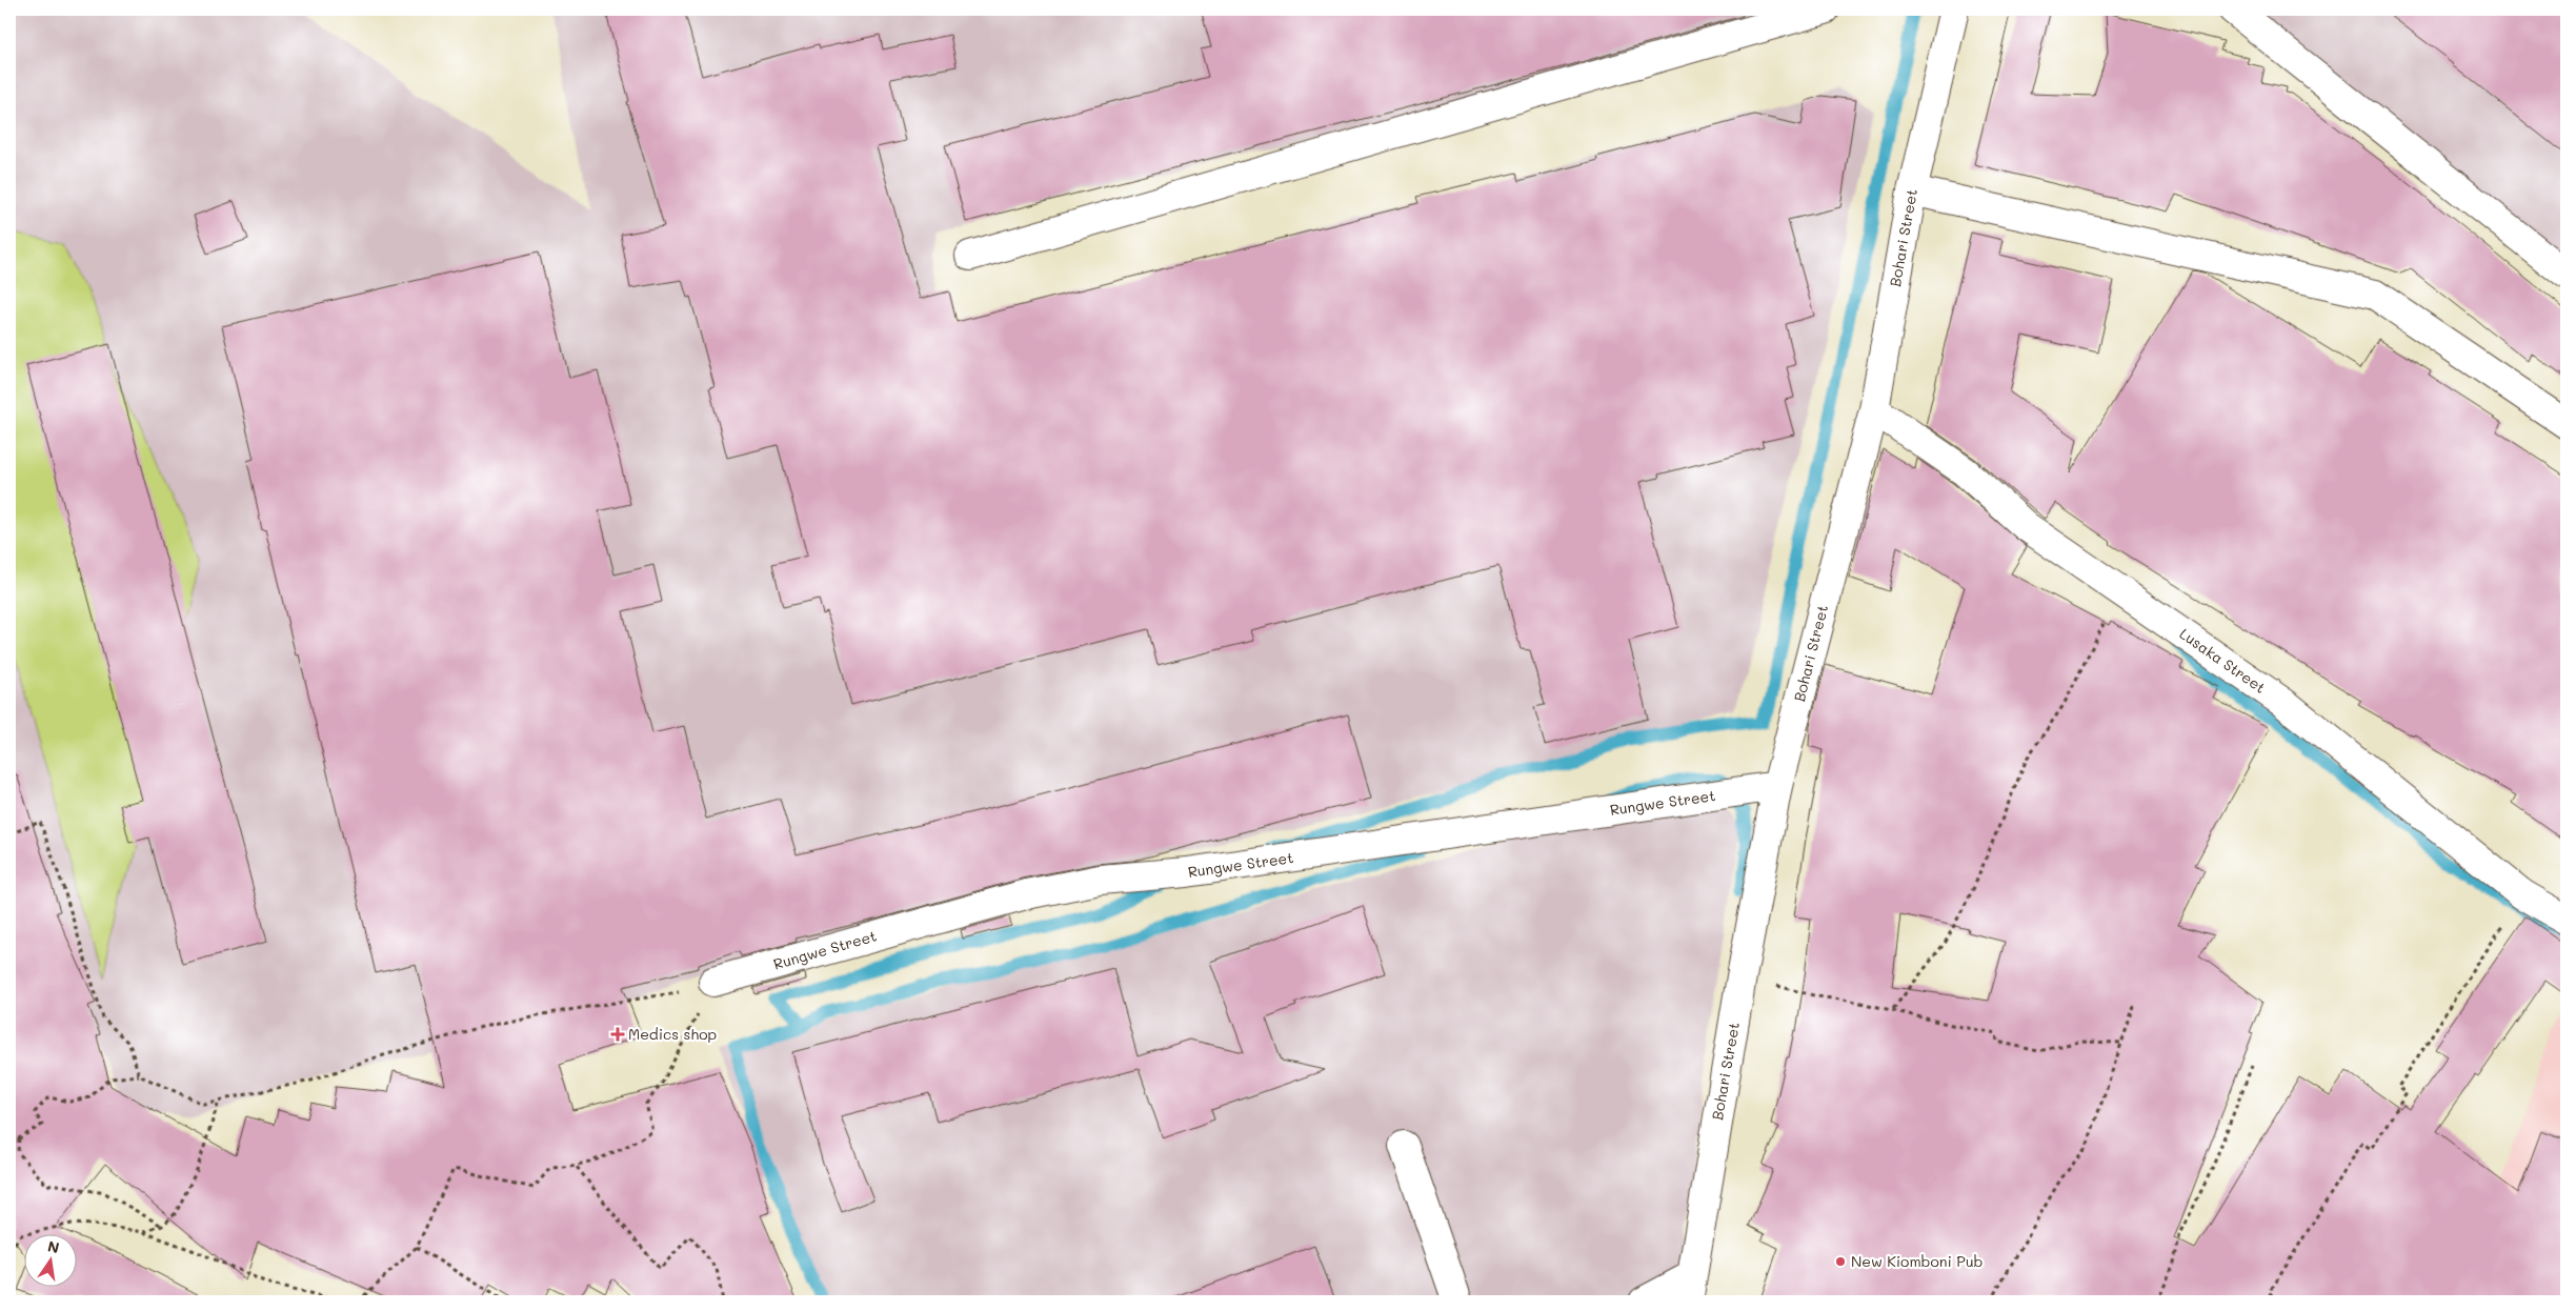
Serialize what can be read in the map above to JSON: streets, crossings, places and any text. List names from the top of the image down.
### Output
{
  "streets": {
    "street": ["Bohari Street", "Lusaka Street", "Rungwe Street"]
  },
  "crossings": [
    ["Bohari Street", "Lusaka Street"],
    ["Bohari Street", "Rungwe Street"]
  ],
  "places": {
    "health": ["Medics shop"],
    "other": ["New Kiomboni Pub"]
  },
  "north": "top"
}
